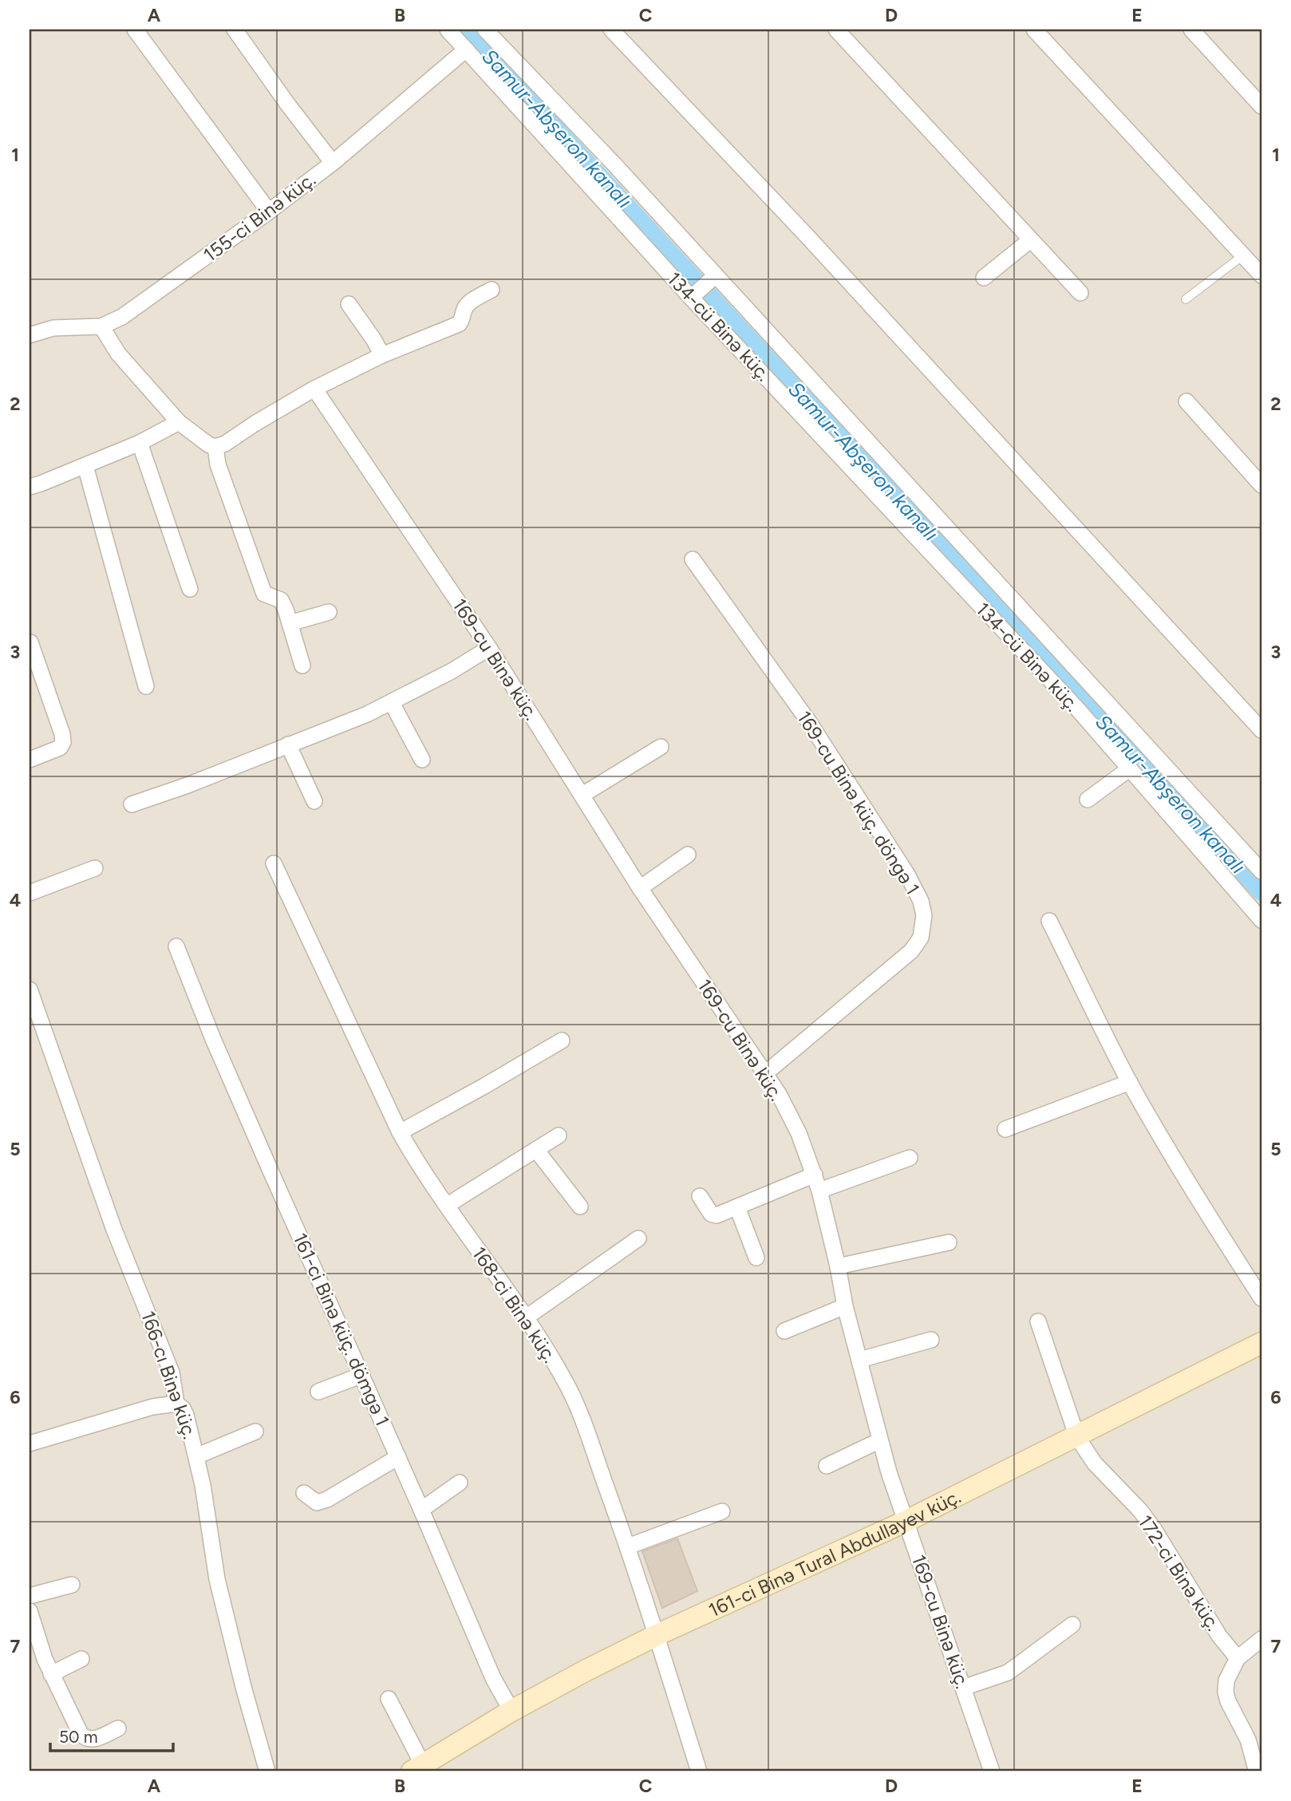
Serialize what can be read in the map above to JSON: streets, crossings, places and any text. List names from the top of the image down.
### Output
{
  "streets": {
    "street": [
      "155-ci Binə küç.",
      "134-cü Binə küç.",
      "169-cu Binə küç.",
      "169-cu Binə küç. döngə 1",
      "168-ci Binə küç.",
      "161-ci Binə küç. dömgə 1",
      "166-cı Binə küç.",
      "161-ci Binə Tural Abdullayev küç.",
      "172-ci Binə küç."
    ]
  },
  "crossings": [
    ["155-ci Binə küç.", "134-cü Binə küç."],
    ["169-cu Binə küç.", "169-cu Binə küç. döngə 1"],
    ["169-cu Binə küç.", "161-ci Binə Tural Abdullayev küç."],
    ["168-ci Binə küç.", "161-ci Binə Tural Abdullayev küç."],
    ["161-ci Binə küç. dömgə 1", "161-ci Binə Tural Abdullayev küç."],
    ["161-ci Binə Tural Abdullayev küç.", "172-ci Binə küç."]
  ],
  "water": ["Samur-Abşeron kanalı"],
  "scale_bar": "50 m",
  "grid": {
    "columns": [
      "A",
      "B",
      "C",
      "D",
      "E"
    ],
    "rows": [
      "1",
      "2",
      "3",
      "4",
      "5",
      "6",
      "7"
    ]
  }
}
